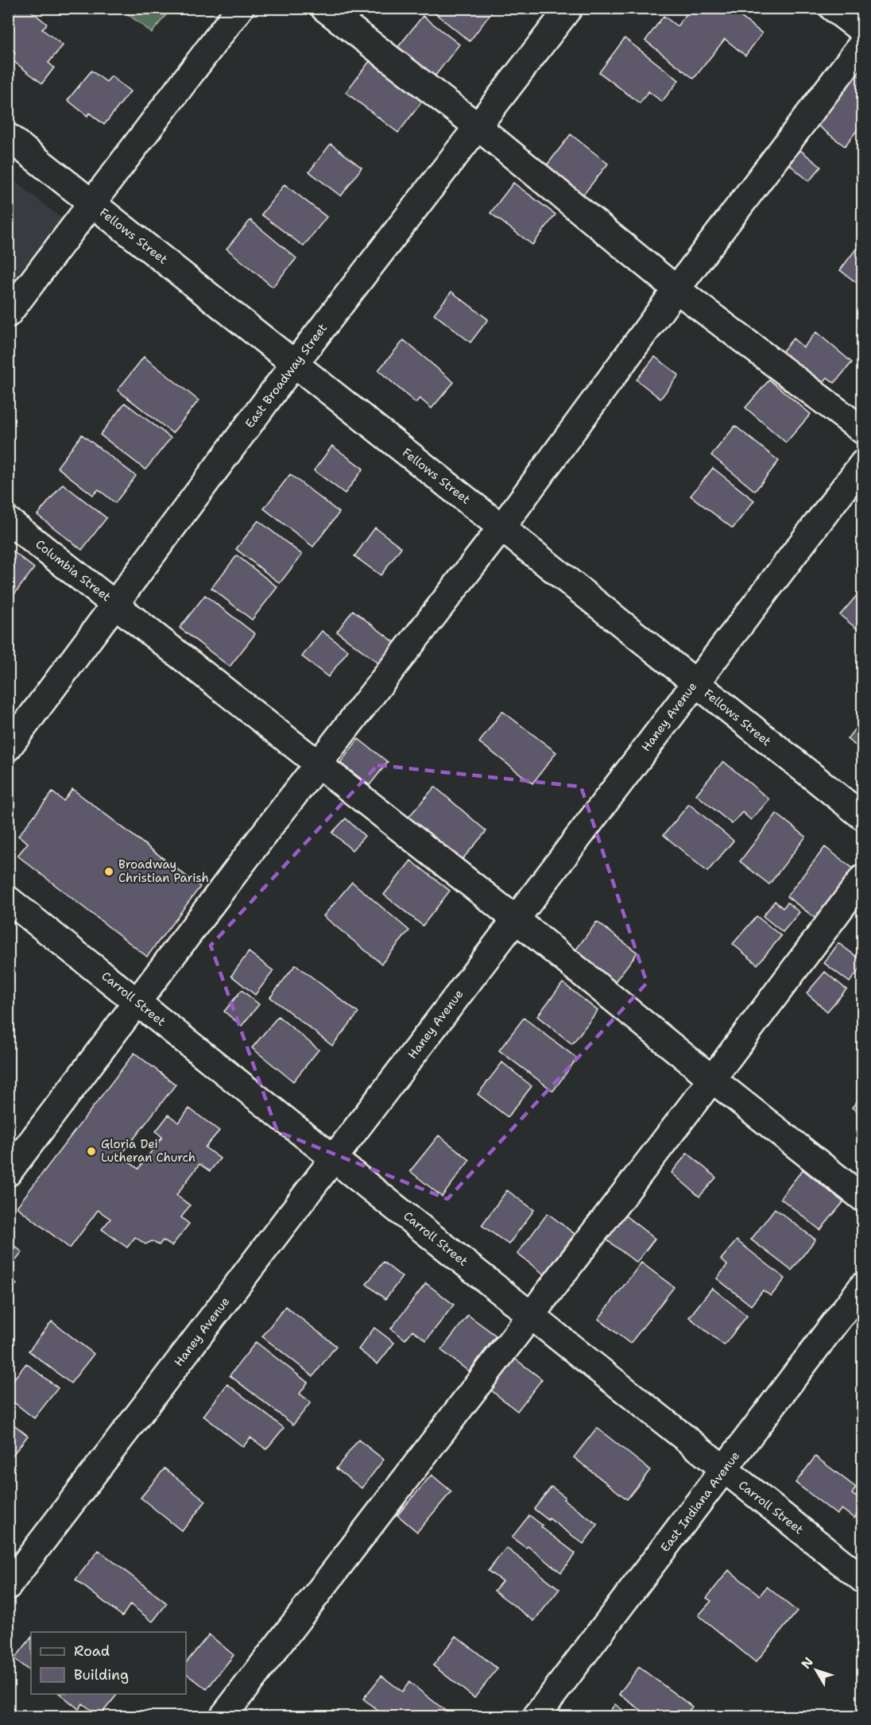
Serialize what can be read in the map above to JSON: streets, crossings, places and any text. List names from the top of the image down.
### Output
{
  "streets": {
    "street": [
      "Fellows Street",
      "East Broadway Street",
      "Columbia Street",
      "Haney Avenue",
      "Carroll Street",
      "East Indiana Avenue"
    ]
  },
  "crossings": [
    ["Fellows Street", "East Broadway Street"],
    ["Fellows Street", "Haney Avenue"],
    ["East Broadway Street", "Columbia Street"],
    ["Columbia Street", "Haney Avenue"],
    ["Haney Avenue", "Carroll Street"],
    ["Carroll Street", "East Indiana Avenue"]
  ],
  "places": ["Broadway Christian Parish", "Gloria Dei Lutheran Church"],
  "legend": ["Road", "Building"],
  "north": "top left"
}
